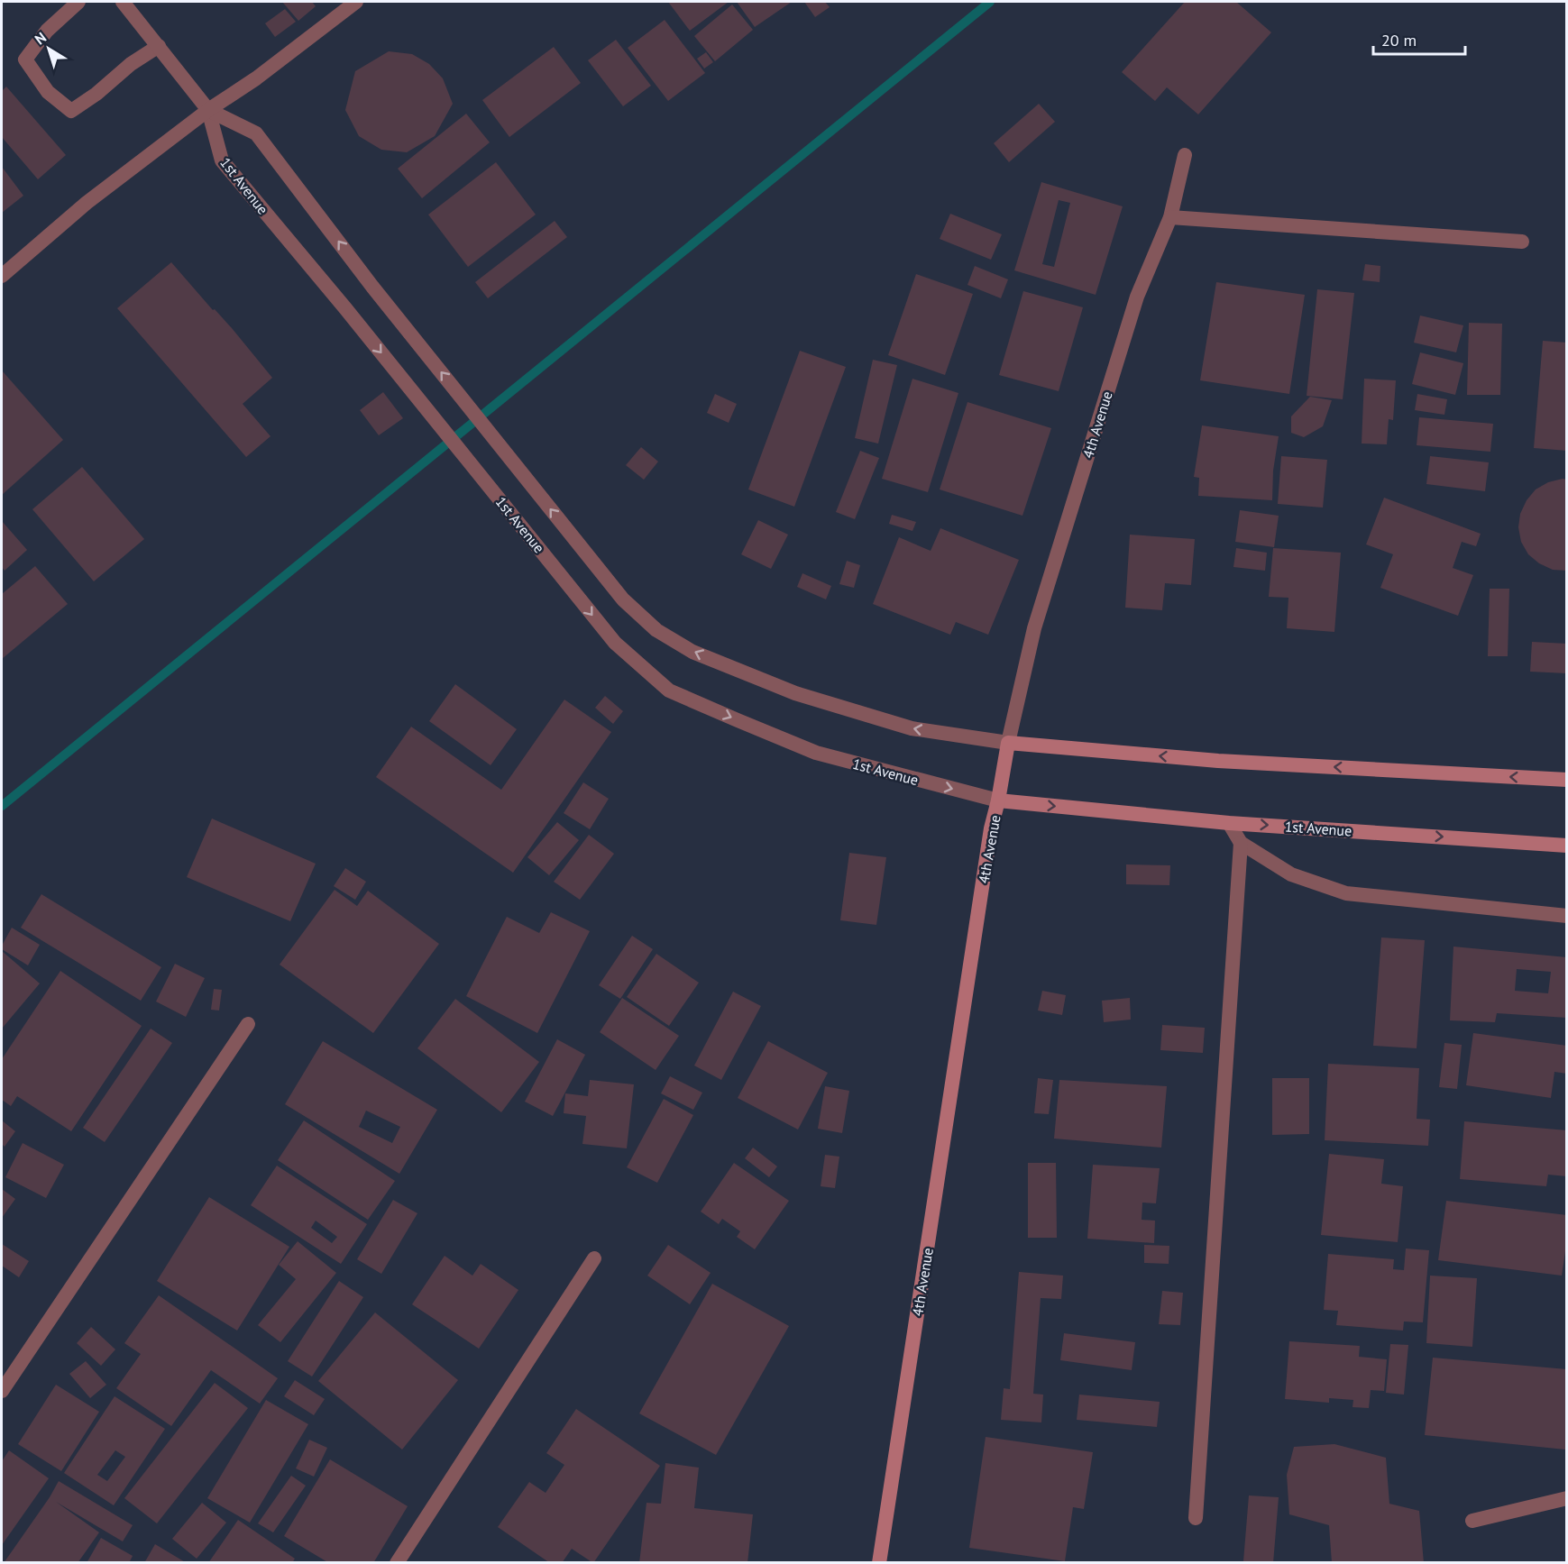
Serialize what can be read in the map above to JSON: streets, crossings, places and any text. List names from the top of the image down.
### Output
{
  "streets": {
    "main road": ["1st Avenue", "4th Avenue"]
  },
  "crossings": [
    ["1st Avenue", "4th Avenue"]
  ],
  "scale_bar": "20 m",
  "north": "top left"
}
